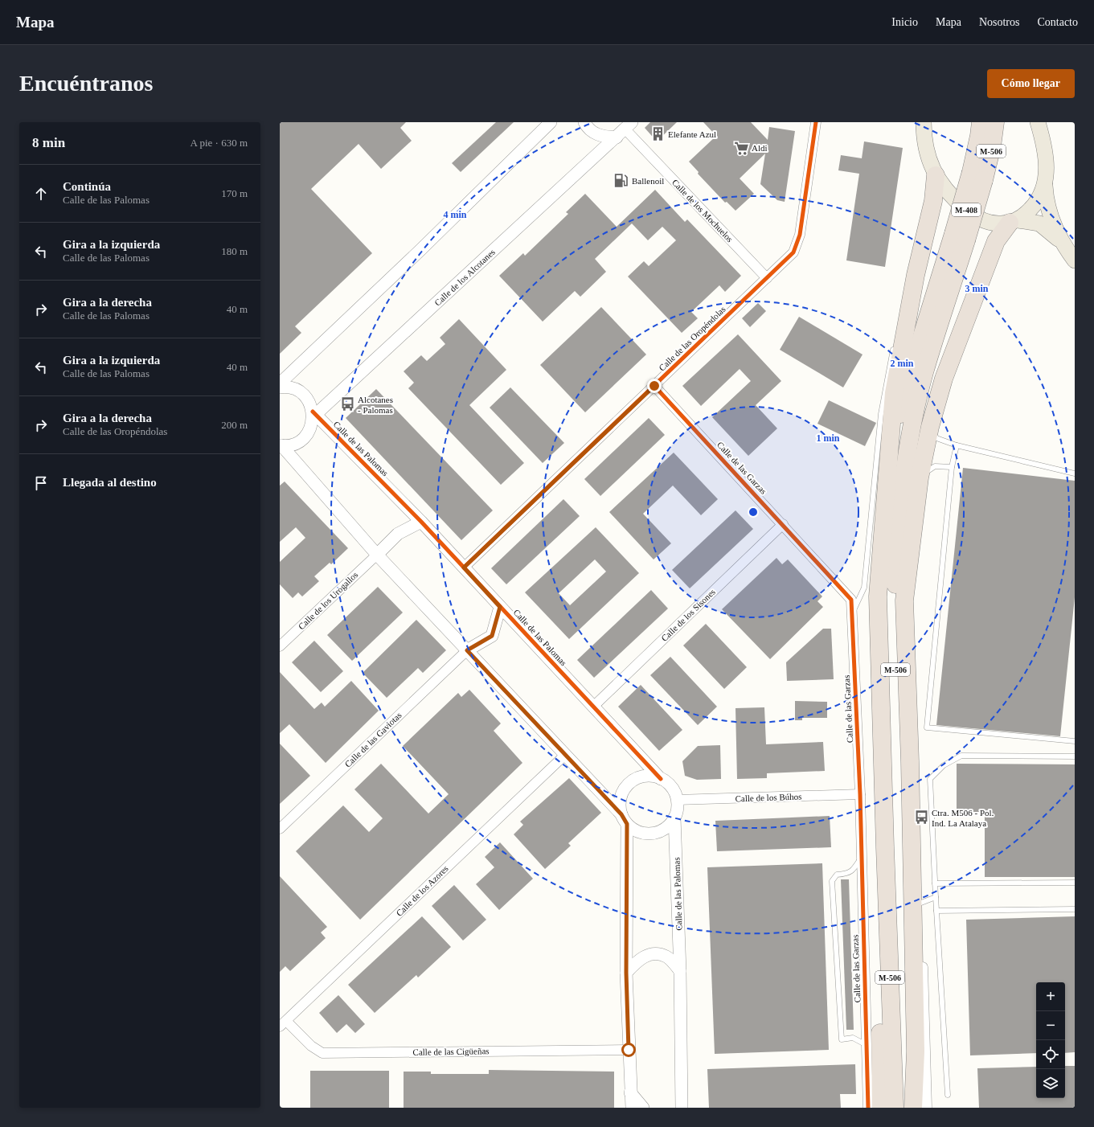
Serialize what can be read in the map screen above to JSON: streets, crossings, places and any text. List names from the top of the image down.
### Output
{
  "streets": {
    "highway": ["M-506"],
    "main road": ["M-408"],
    "street": [
      "Calle de los Mochuelos",
      "Calle de los Alcotanes",
      "Calle de las Oropéndolas",
      "Calle de las Palomas",
      "Calle de las Garzas",
      "Calle de los Urogallos",
      "Calle de los Sisones",
      "Calle de las Gaviotas",
      "Calle de los Búhos",
      "Calle de los Azores",
      "Calle de las Cigüeñas"
    ]
  },
  "crossings": [
    ["Calle de los Mochuelos", "Calle de los Alcotanes"],
    ["Calle de los Mochuelos", "Calle de las Oropéndolas"],
    ["Calle de los Alcotanes", "Calle de las Palomas"],
    ["Calle de las Oropéndolas", "Calle de las Palomas"],
    ["Calle de las Oropéndolas", "Calle de las Garzas"],
    ["Calle de las Palomas", "Calle de los Sisones"],
    ["Calle de las Palomas", "Calle de las Gaviotas"],
    ["Calle de las Palomas", "Calle de los Búhos"],
    ["Calle de las Garzas", "Calle de los Sisones"],
    ["Calle de las Garzas", "Calle de los Búhos"],
    ["Calle de los Azores", "Calle de las Cigüeñas"]
  ],
  "places": {
    "building": ["Elefante Azul"],
    "supermarket": ["Aldi"],
    "fuel station": ["Ballenoil"],
    "bus stop": ["Alcotanes - Palomas", "Ctra. M506 - Pol. Ind. La Atalaya"]
  },
  "page": {
    "header": "Mapa",
    "nav": [
      "Inicio",
      "Mapa",
      "Nosotros",
      "Contacto"
    ],
    "buttons": "Cómo llegar",
    "title": "Encuéntranos",
    "heading": ["8 min", "A pie · 630 m"],
    "list": [
      ["Continúa", "Calle de las Palomas", "170 m"],
      ["Gira a la izquierda", "Calle de las Palomas", "180 m"],
      ["Gira a la derecha", "Calle de las Palomas", "40 m"],
      ["Gira a la izquierda", "Calle de las Palomas", "40 m"],
      ["Gira a la derecha", "Calle de las Oropéndolas", "200 m"],
      "Llegada al destino"
    ],
    "map_buttons": ["+", "−"]
  },
  "rings": [
    "4 min",
    "3 min",
    "2 min",
    "1 min"
  ]
}
